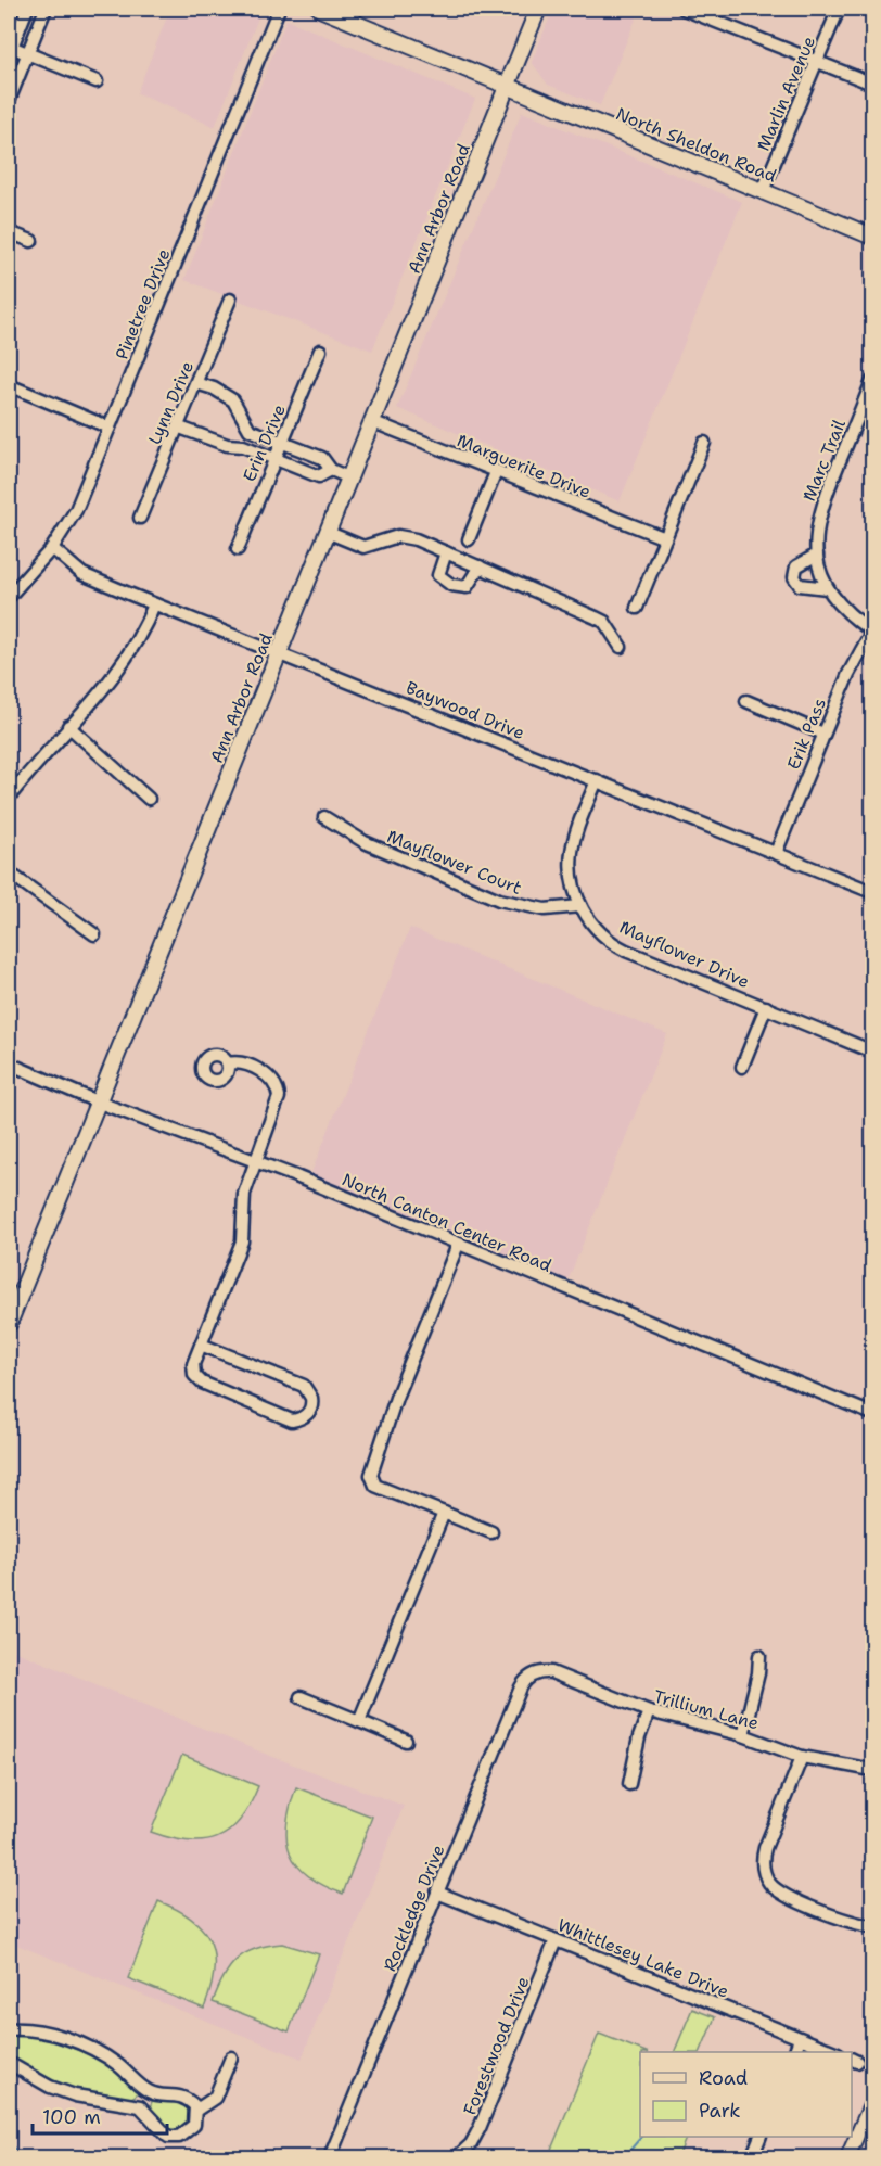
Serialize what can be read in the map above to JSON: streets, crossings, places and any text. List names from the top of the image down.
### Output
{
  "streets": {
    "main road": ["North Sheldon Road", "Ann Arbor Road"],
    "street": [
      "Marlin Avenue",
      "Pinetree Drive",
      "Lynn Drive",
      "Erin Drive",
      "Marc Trail",
      "Marguerite Drive",
      "Baywood Drive",
      "Erik Pass",
      "Mayflower Court",
      "Mayflower Drive",
      "North Canton Center Road",
      "Trillium Lane",
      "Rockledge Drive",
      "Whittlesey Lake Drive",
      "Forestwood Drive"
    ]
  },
  "crossings": [
    ["Marlin Avenue", "North Sheldon Road"],
    ["North Sheldon Road", "Ann Arbor Road"],
    ["Ann Arbor Road", "Marguerite Drive"],
    ["Ann Arbor Road", "Baywood Drive"],
    ["Ann Arbor Road", "North Canton Center Road"],
    ["Pinetree Drive", "Baywood Drive"],
    ["Marc Trail", "Erik Pass"],
    ["Baywood Drive", "Erik Pass"],
    ["Baywood Drive", "Mayflower Drive"],
    ["Mayflower Court", "Mayflower Drive"],
    ["Trillium Lane", "Rockledge Drive"],
    ["Rockledge Drive", "Whittlesey Lake Drive"],
    ["Whittlesey Lake Drive", "Forestwood Drive"]
  ],
  "legend": ["Road", "Park"],
  "scale_bar": "100 m"
}
